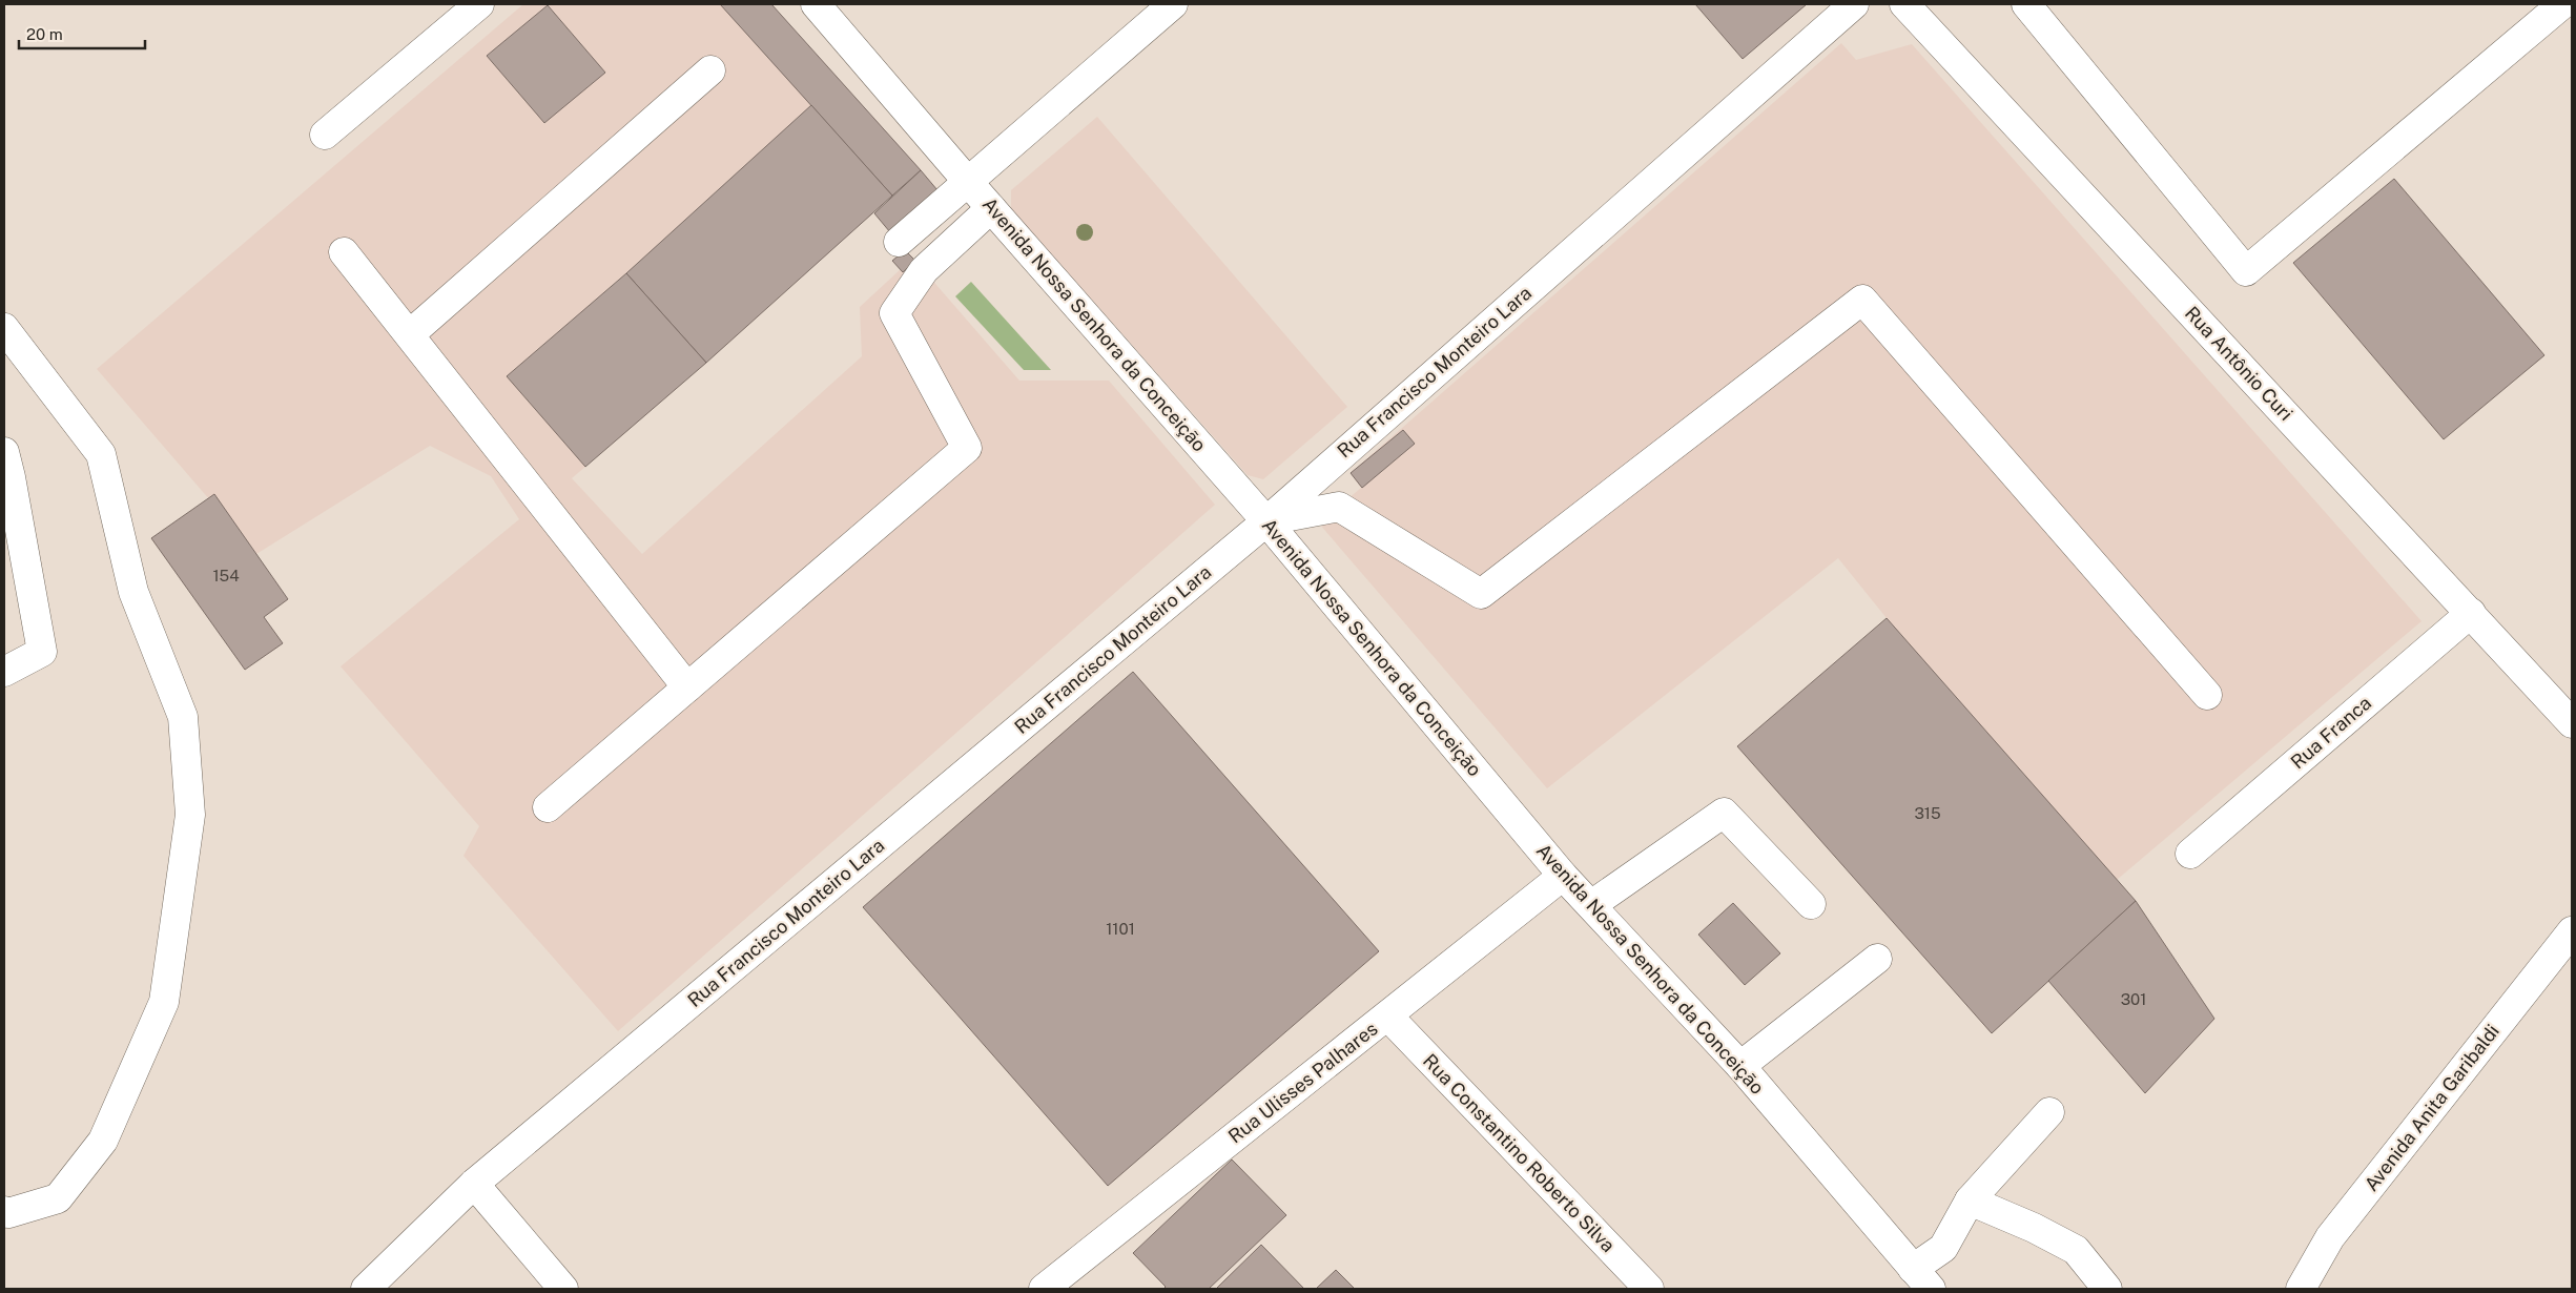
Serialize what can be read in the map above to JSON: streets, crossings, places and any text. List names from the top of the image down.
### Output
{
  "streets": {
    "street": [
      "Avenida Nossa Senhora da Conceição",
      "Rua Antônio Curi",
      "Rua Francisco Monteiro Lara",
      "Rua Franca",
      "Rua Ulisses Palhares",
      "Avenida Anita Garibaldi",
      "Rua Constantino Roberto Silva"
    ]
  },
  "crossings": [
    ["Avenida Nossa Senhora da Conceição", "Rua Francisco Monteiro Lara"],
    ["Avenida Nossa Senhora da Conceição", "Rua Ulisses Palhares"],
    ["Rua Antônio Curi", "Rua Franca"],
    ["Rua Ulisses Palhares", "Rua Constantino Roberto Silva"]
  ],
  "house_numbers": [
    "154",
    "315",
    "1101",
    "301"
  ],
  "scale_bar": "20 m"
}
